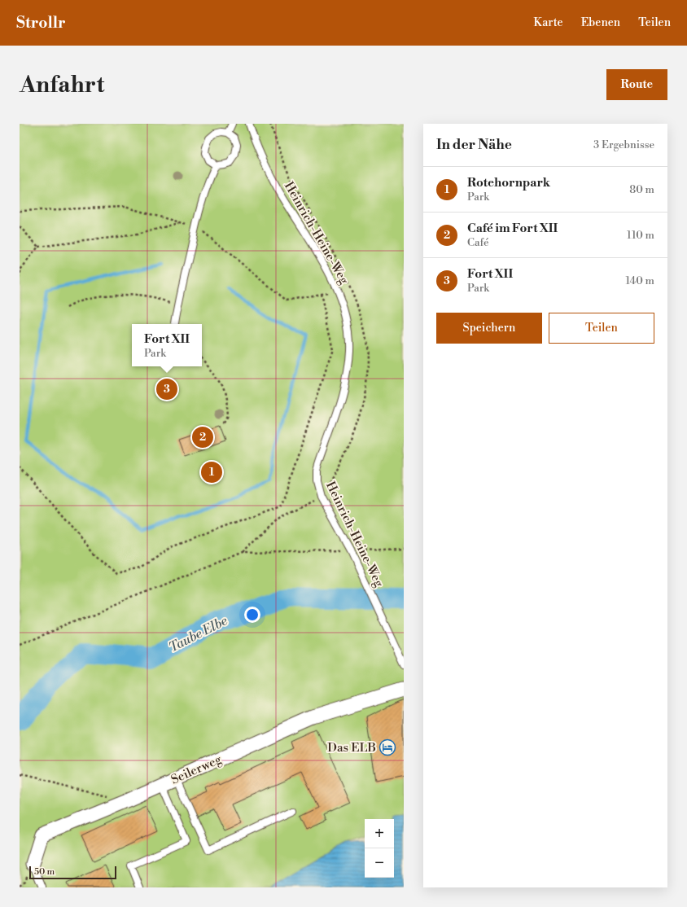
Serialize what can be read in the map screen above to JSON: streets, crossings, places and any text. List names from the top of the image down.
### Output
{
  "streets": {
    "street": ["Seilerweg"],
    "lane": ["Heinrich-Heine-Weg"]
  },
  "water": ["Taube Elbe"],
  "places": {
    "hotel": ["Das ELB"]
  },
  "scale_bar": "50 m",
  "page": {
    "header": "Strollr",
    "nav": ["Karte", "Ebenen", "Teilen"],
    "buttons": [
      "Route",
      ["Speichern", "Teilen"]
    ],
    "title": "Anfahrt",
    "heading": ["In der Nähe", "3 Ergebnisse"],
    "list": [
      {
        "mark": "1",
        "name": "Rotehornpark",
        "note": "Park",
        "value": "80 m"
      },
      {
        "mark": "2",
        "name": "Café im Fort XII",
        "note": "Café",
        "value": "110 m"
      },
      {
        "mark": "3",
        "name": "Fort XII",
        "note": "Park",
        "value": "140 m"
      }
    ],
    "popup": ["Fort XII", "Park"],
    "pins": ["3", "2", "1"],
    "map_buttons": ["+", "−"],
    "scale": "50 m"
  }
}
